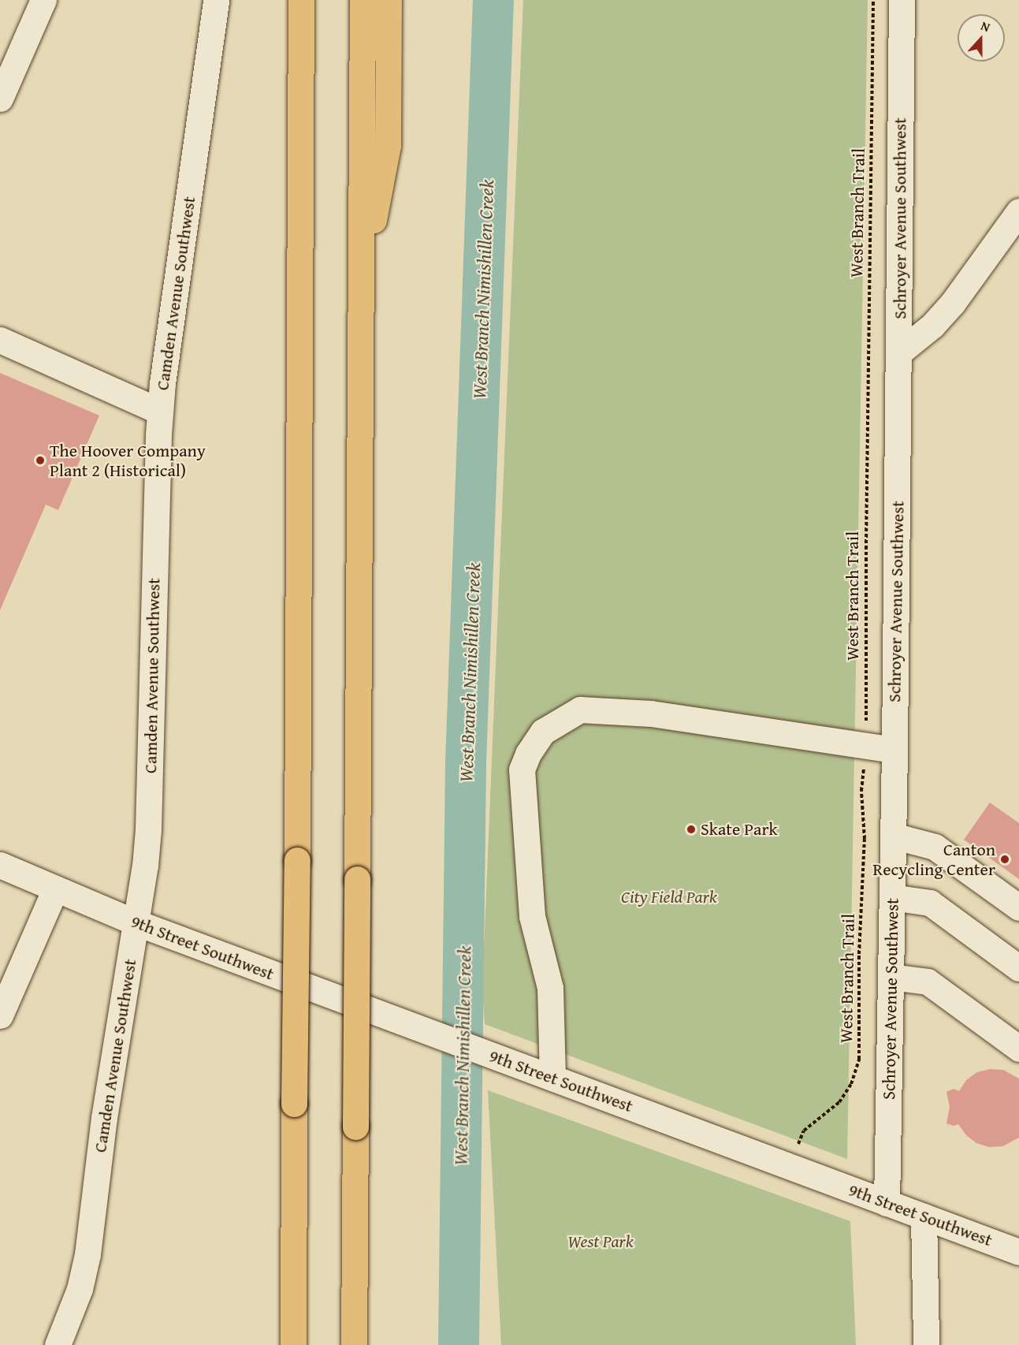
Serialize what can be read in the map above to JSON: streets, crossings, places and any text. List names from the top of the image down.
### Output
{
  "streets": {
    "street": ["Schroyer Avenue Southwest", "Camden Avenue Southwest", "9th Street Southwest"],
    "path": ["West Branch Trail"]
  },
  "crossings": [
    ["West Branch Trail", "9th Street Southwest"],
    ["Schroyer Avenue Southwest", "9th Street Southwest"],
    ["Camden Avenue Southwest", "9th Street Southwest"]
  ],
  "water": ["West Branch Nimishillen Creek"],
  "parks": ["City Field Park", "West Park"],
  "places": ["The Hoover Company Plant 2 (Historical)", "Skate Park", "Canton Recycling Center"],
  "north": "top"
}
